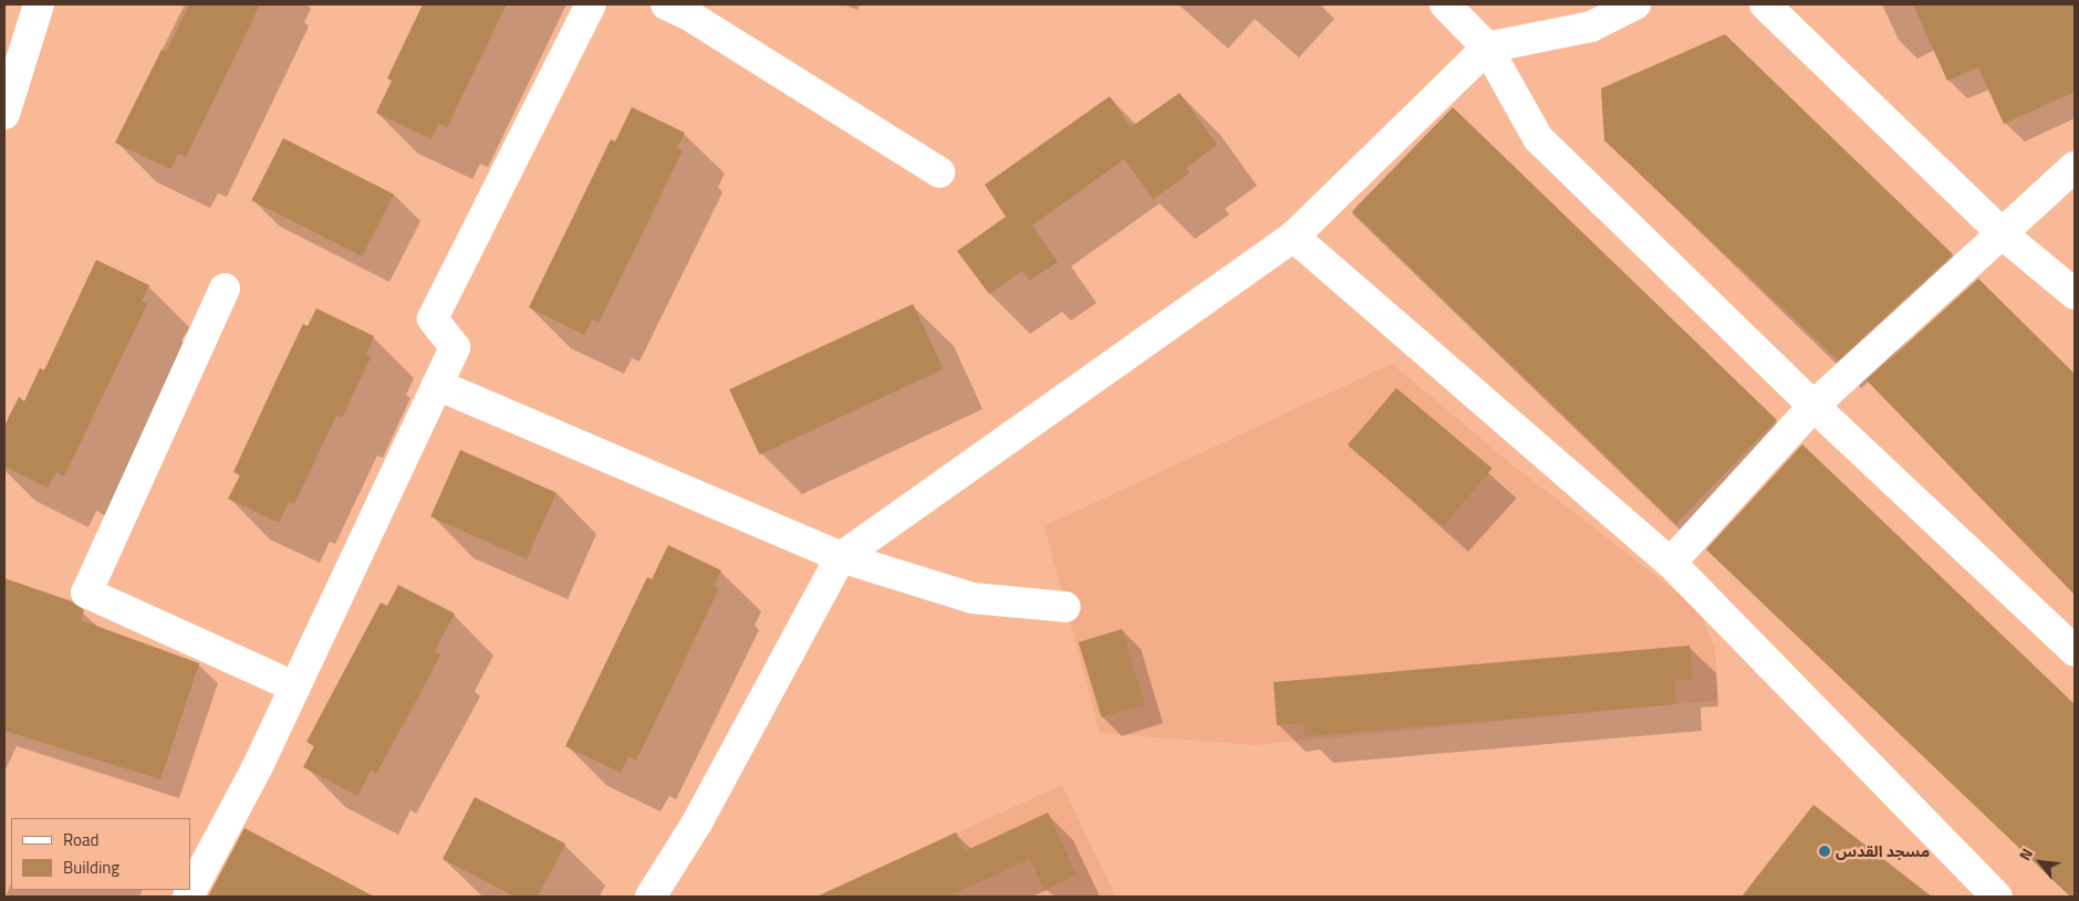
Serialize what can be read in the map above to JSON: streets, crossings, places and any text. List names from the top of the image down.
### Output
{
  "places": ["مسجد القدس"],
  "legend": ["Road", "Building"],
  "north": "top left"
}
